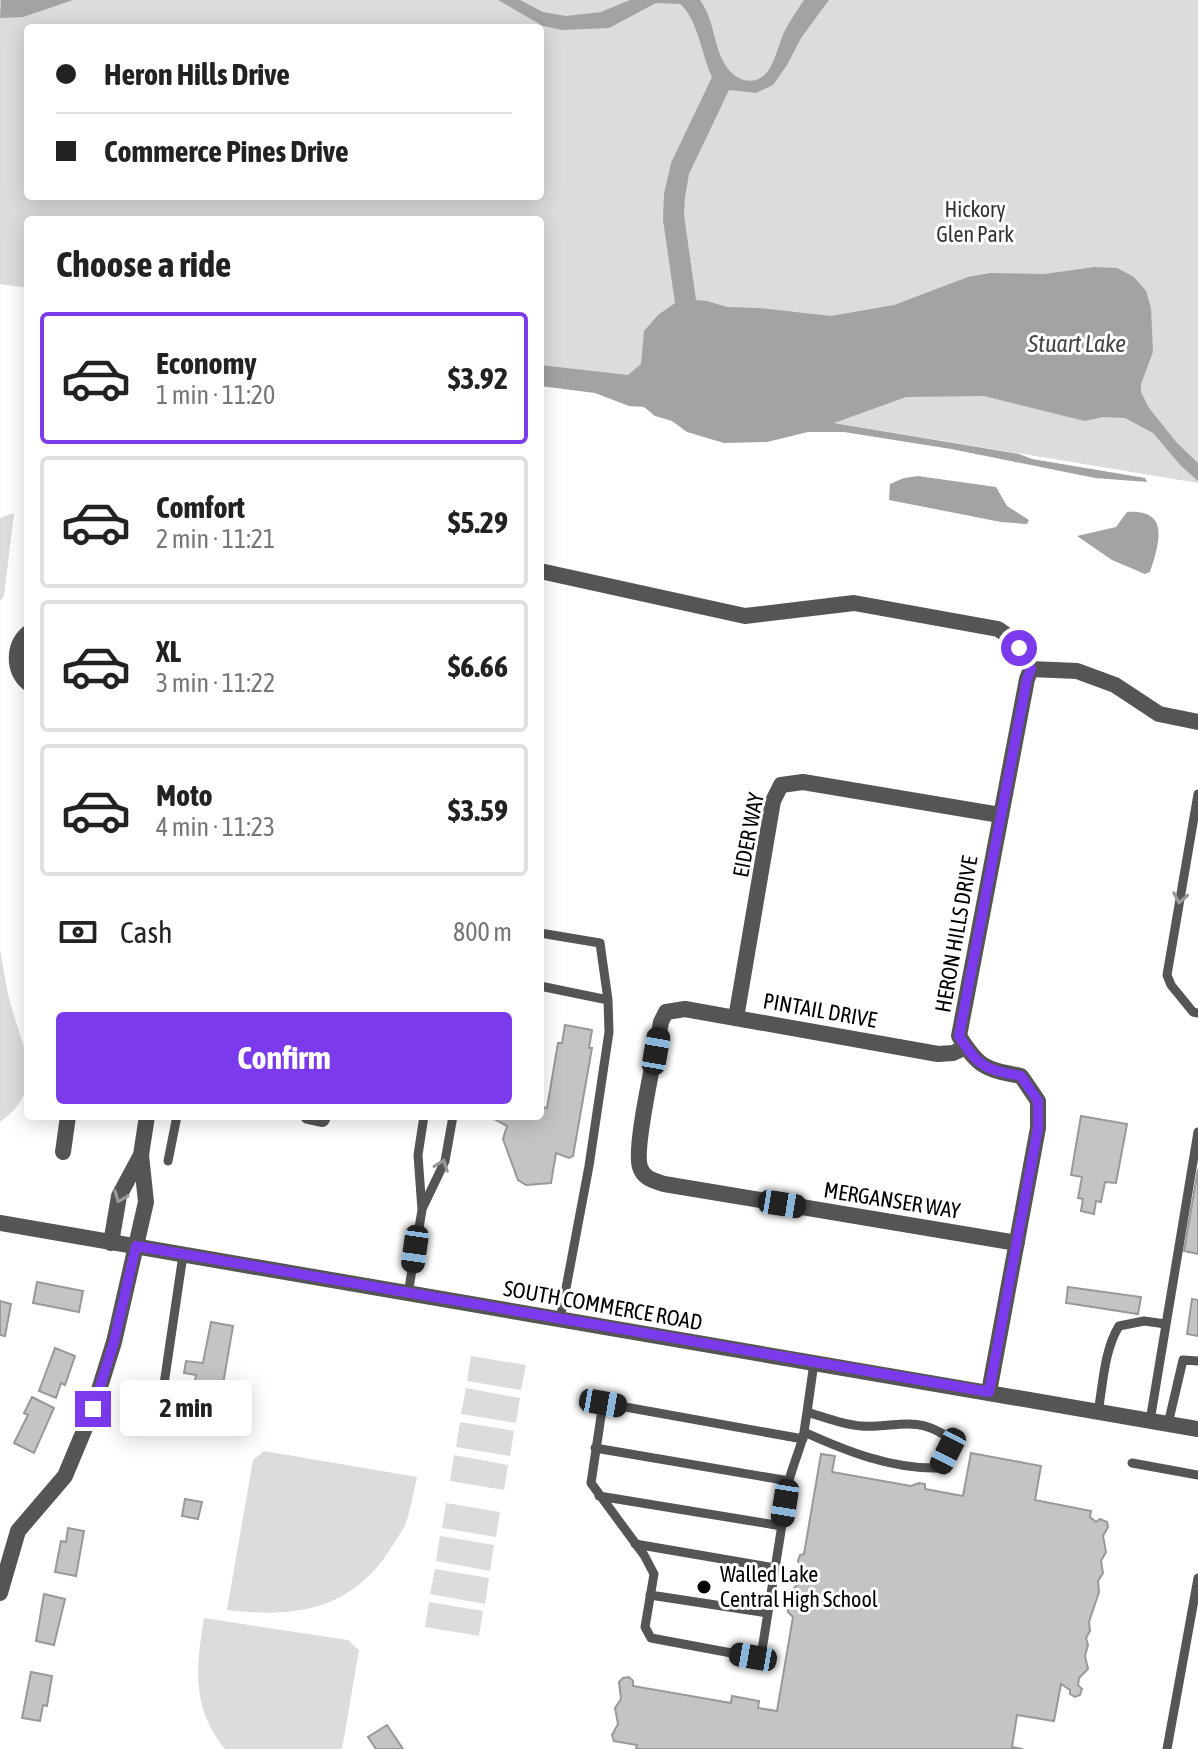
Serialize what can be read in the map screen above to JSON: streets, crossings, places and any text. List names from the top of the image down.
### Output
{
  "streets": {
    "street": [
      "EIDER WAY",
      "HERON HILLS DRIVE",
      "PINTAIL DRIVE",
      "MERGANSER WAY",
      "SOUTH COMMERCE ROAD"
    ]
  },
  "crossings": [
    ["EIDER WAY", "HERON HILLS DRIVE"],
    ["EIDER WAY", "PINTAIL DRIVE"],
    ["HERON HILLS DRIVE", "PINTAIL DRIVE"],
    ["PINTAIL DRIVE", "MERGANSER WAY"]
  ],
  "water": ["Stuart Lake"],
  "parks": ["Hickory Glen Park"],
  "places": ["Walled Lake Central High School"],
  "page": {
    "banner": ["Heron Hills Drive", "Commerce Pines Drive"],
    "heading": "Choose a ride",
    "list": [
      {
        "name": "Economy",
        "note": "1 min · 11:20",
        "value": "$3.92"
      },
      {
        "name": "Comfort",
        "note": "2 min · 11:21",
        "value": "$5.29"
      },
      {
        "name": "XL",
        "note": "3 min · 11:22",
        "value": "$6.66"
      },
      {
        "name": "Moto",
        "note": "4 min · 11:23",
        "value": "$3.59"
      }
    ],
    "pay": ["Cash", "800 m"],
    "buttons": "Confirm",
    "bubble": "2 min"
  }
}
